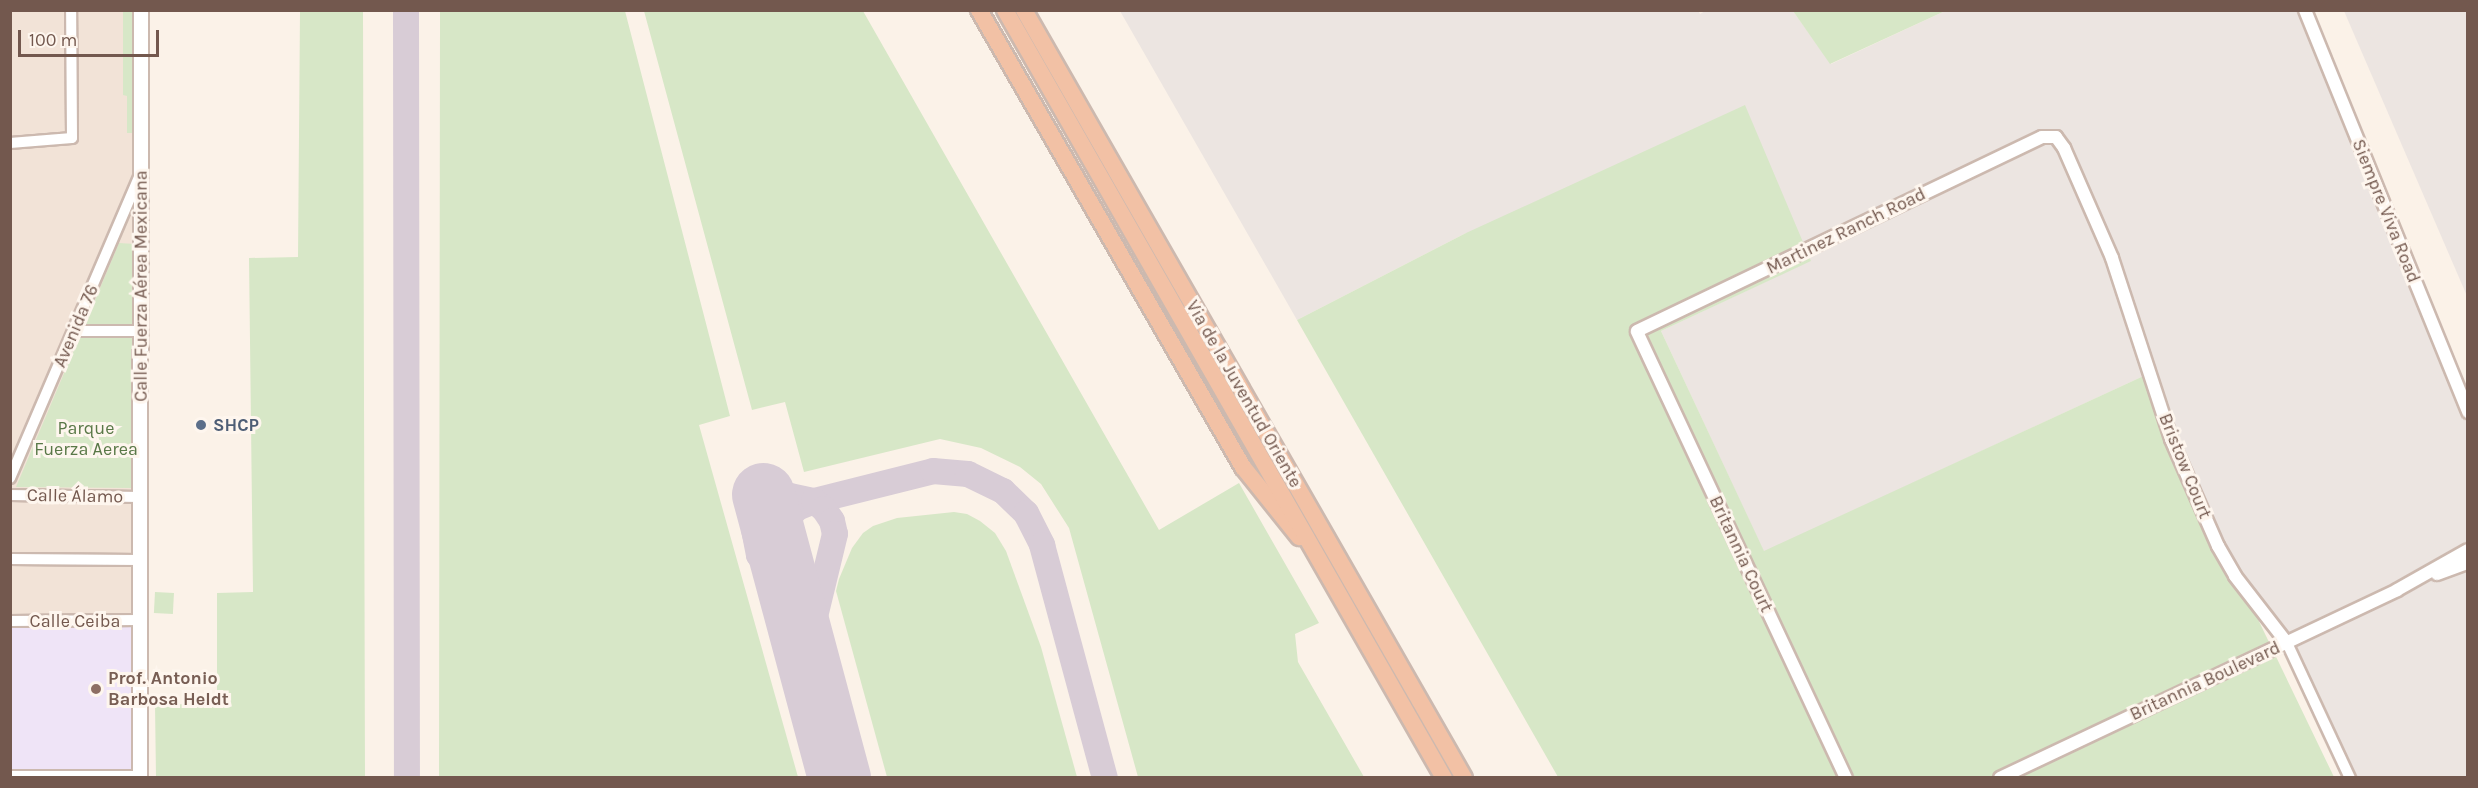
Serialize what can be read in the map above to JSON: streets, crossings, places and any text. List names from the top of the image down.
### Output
{
  "streets": {
    "highway": ["Via de la Juventud Oriente"],
    "main road": ["Calle Fuerza Aérea Mexicana"],
    "street": [
      "Siempre Viva Road",
      "Martinez Ranch Road",
      "Avenida 76",
      "Bristow Court",
      "Calle Álamo",
      "Britannia Court",
      "Calle Ceiba",
      "Britannia Boulevard"
    ]
  },
  "crossings": [
    ["Martinez Ranch Road", "Bristow Court"],
    ["Martinez Ranch Road", "Britannia Court"],
    ["Calle Fuerza Aérea Mexicana", "Avenida 76"],
    ["Calle Fuerza Aérea Mexicana", "Calle Álamo"],
    ["Calle Fuerza Aérea Mexicana", "Calle Ceiba"],
    ["Bristow Court", "Britannia Boulevard"]
  ],
  "parks": ["Parque Fuerza Aerea"],
  "places": ["SHCP", "Prof. Antonio Barbosa Heldt"],
  "scale_bar": "100 m"
}
